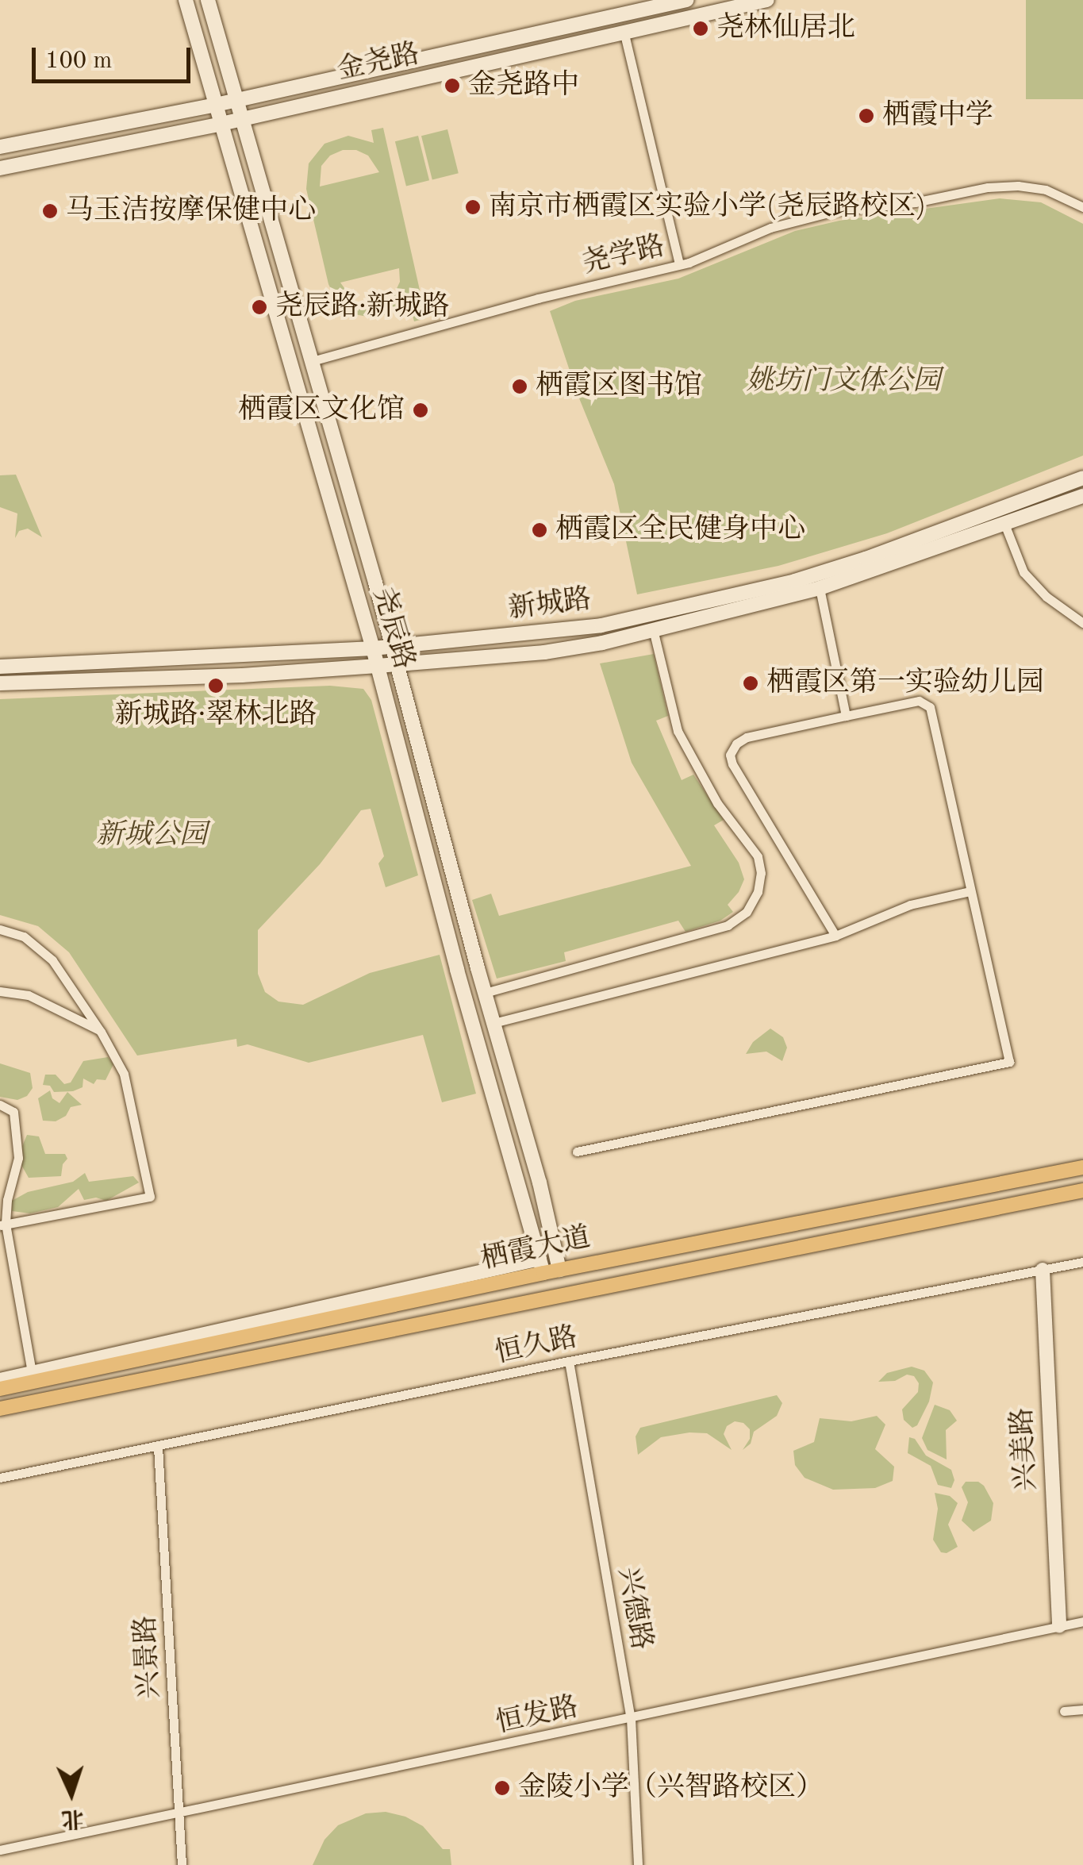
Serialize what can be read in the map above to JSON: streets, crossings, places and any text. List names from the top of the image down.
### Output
{
  "streets": {
    "main road": [
      "金尧路",
      "新城路",
      "尧辰路",
      "栖霞大道",
      "兴美路"
    ],
    "street": [
      "尧学路",
      "恒久路",
      "兴德路",
      "兴景路",
      "恒发路"
    ]
  },
  "crossings": [
    ["金尧路", "尧辰路"],
    ["尧学路", "尧辰路"],
    ["新城路", "尧辰路"],
    ["尧辰路", "栖霞大道"],
    ["恒久路", "兴美路"],
    ["恒久路", "兴德路"],
    ["恒久路", "兴景路"],
    ["兴美路", "恒发路"],
    ["兴德路", "恒发路"],
    ["兴景路", "恒发路"]
  ],
  "parks": ["姚坊门文体公园", "新城公园"],
  "places": [
    "尧林仙居北",
    "金尧路中",
    "栖霞中学",
    "南京市栖霞区实验小学(尧辰路校区)",
    "马玉洁按摩保健中心",
    "尧辰路·新城路",
    "栖霞区图书馆",
    "栖霞区文化馆",
    "栖霞区全民健身中心",
    "栖霞区第一实验幼儿园",
    "新城路·翠林北路",
    "金陵小学（兴智路校区）"
  ],
  "scale_bar": "100 m",
  "north": "bottom"
}
